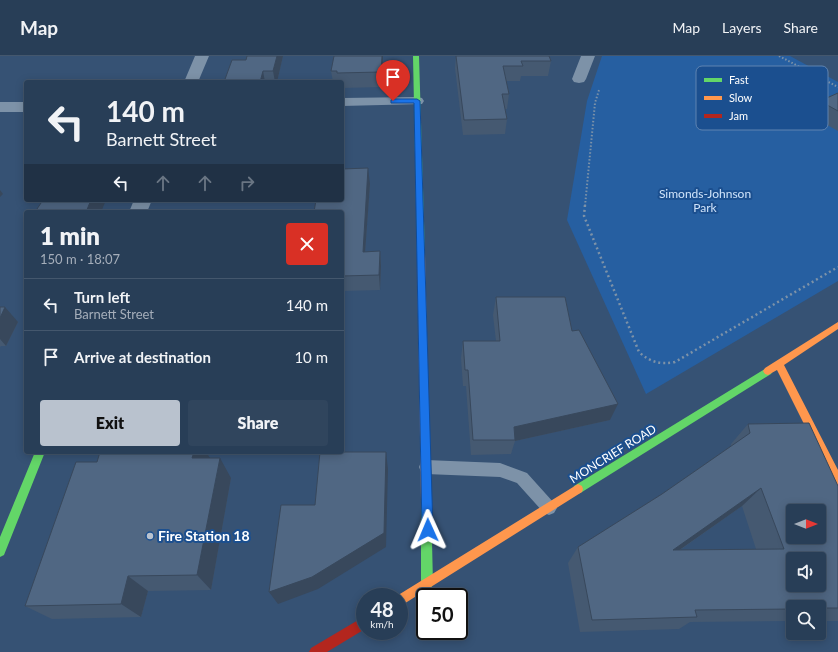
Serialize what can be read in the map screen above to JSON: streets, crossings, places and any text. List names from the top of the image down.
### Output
{
  "streets": {
    "main road": ["MONCRIEF ROAD"]
  },
  "parks": ["Simonds-Johnson Park"],
  "places": ["Fire Station 18"],
  "legend": ["Fast", "Slow", "Jam"],
  "north": "right",
  "page": {
    "header": "Map",
    "nav": ["Map", "Layers", "Share"],
    "turn": ["140 m", "Barnett Street"],
    "heading": ["1 min", "150 m · 18:07"],
    "list": [
      {
        "name": "Turn left",
        "note": "Barnett Street",
        "value": "140 m"
      },
      {
        "name": "Arrive at destination",
        "value": "10 m"
      }
    ],
    "buttons": ["Exit", "Share"],
    "speed": "48 km/h",
    "limit": "50"
  }
}
